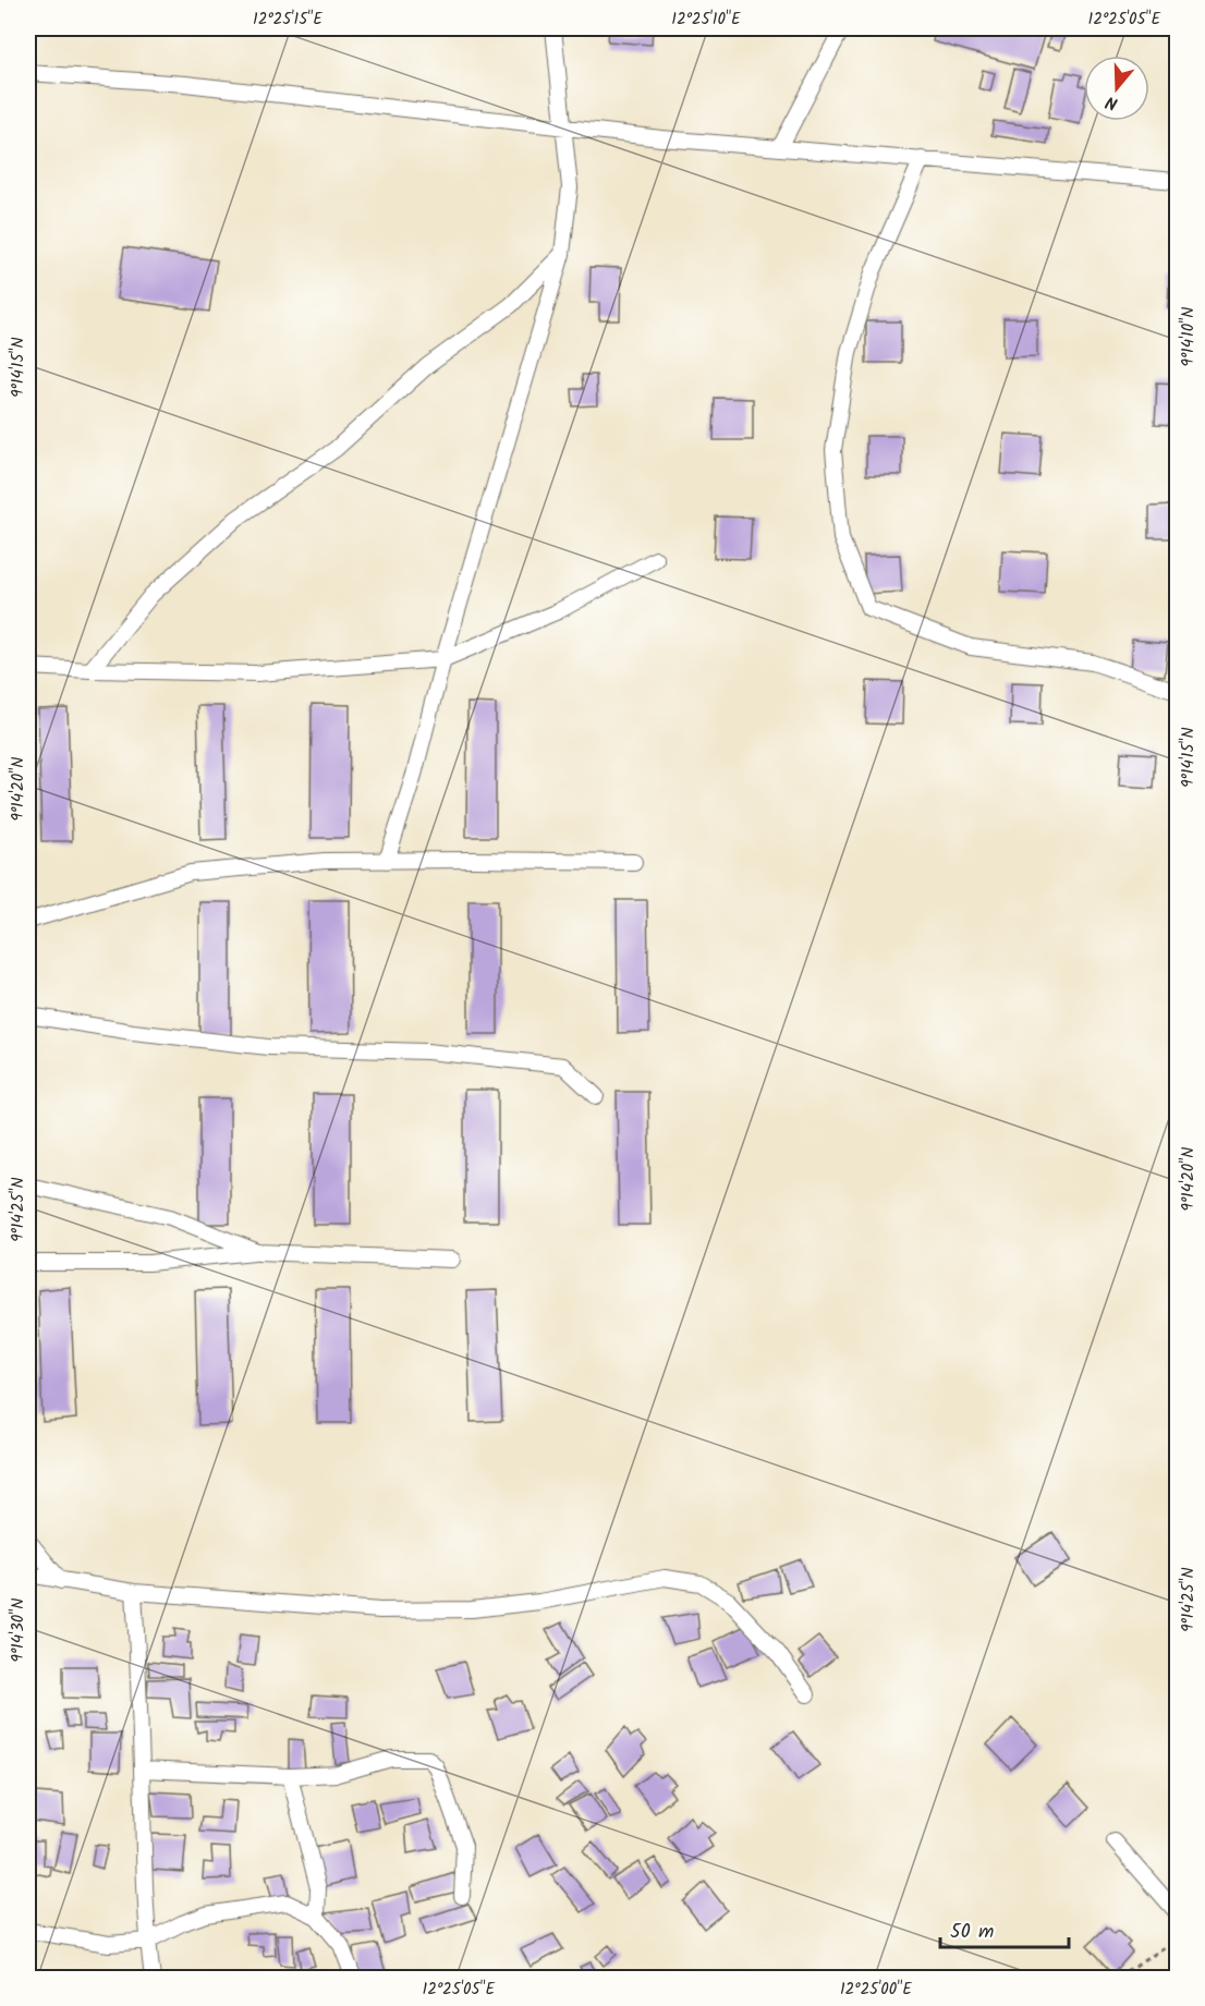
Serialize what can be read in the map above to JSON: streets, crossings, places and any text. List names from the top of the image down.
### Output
{
  "scale_bar": "50 m",
  "north": "bottom",
  "coordinates": [
    "12°25'15\"E",
    "12°25'10\"E",
    "12°25'05\"E",
    "9°14'10\"N",
    "9°14'15\"N",
    "9°14'20\"N",
    "9°14'25\"N",
    "9°14'30\"N",
    "12°25'00\"E"
  ]
}
